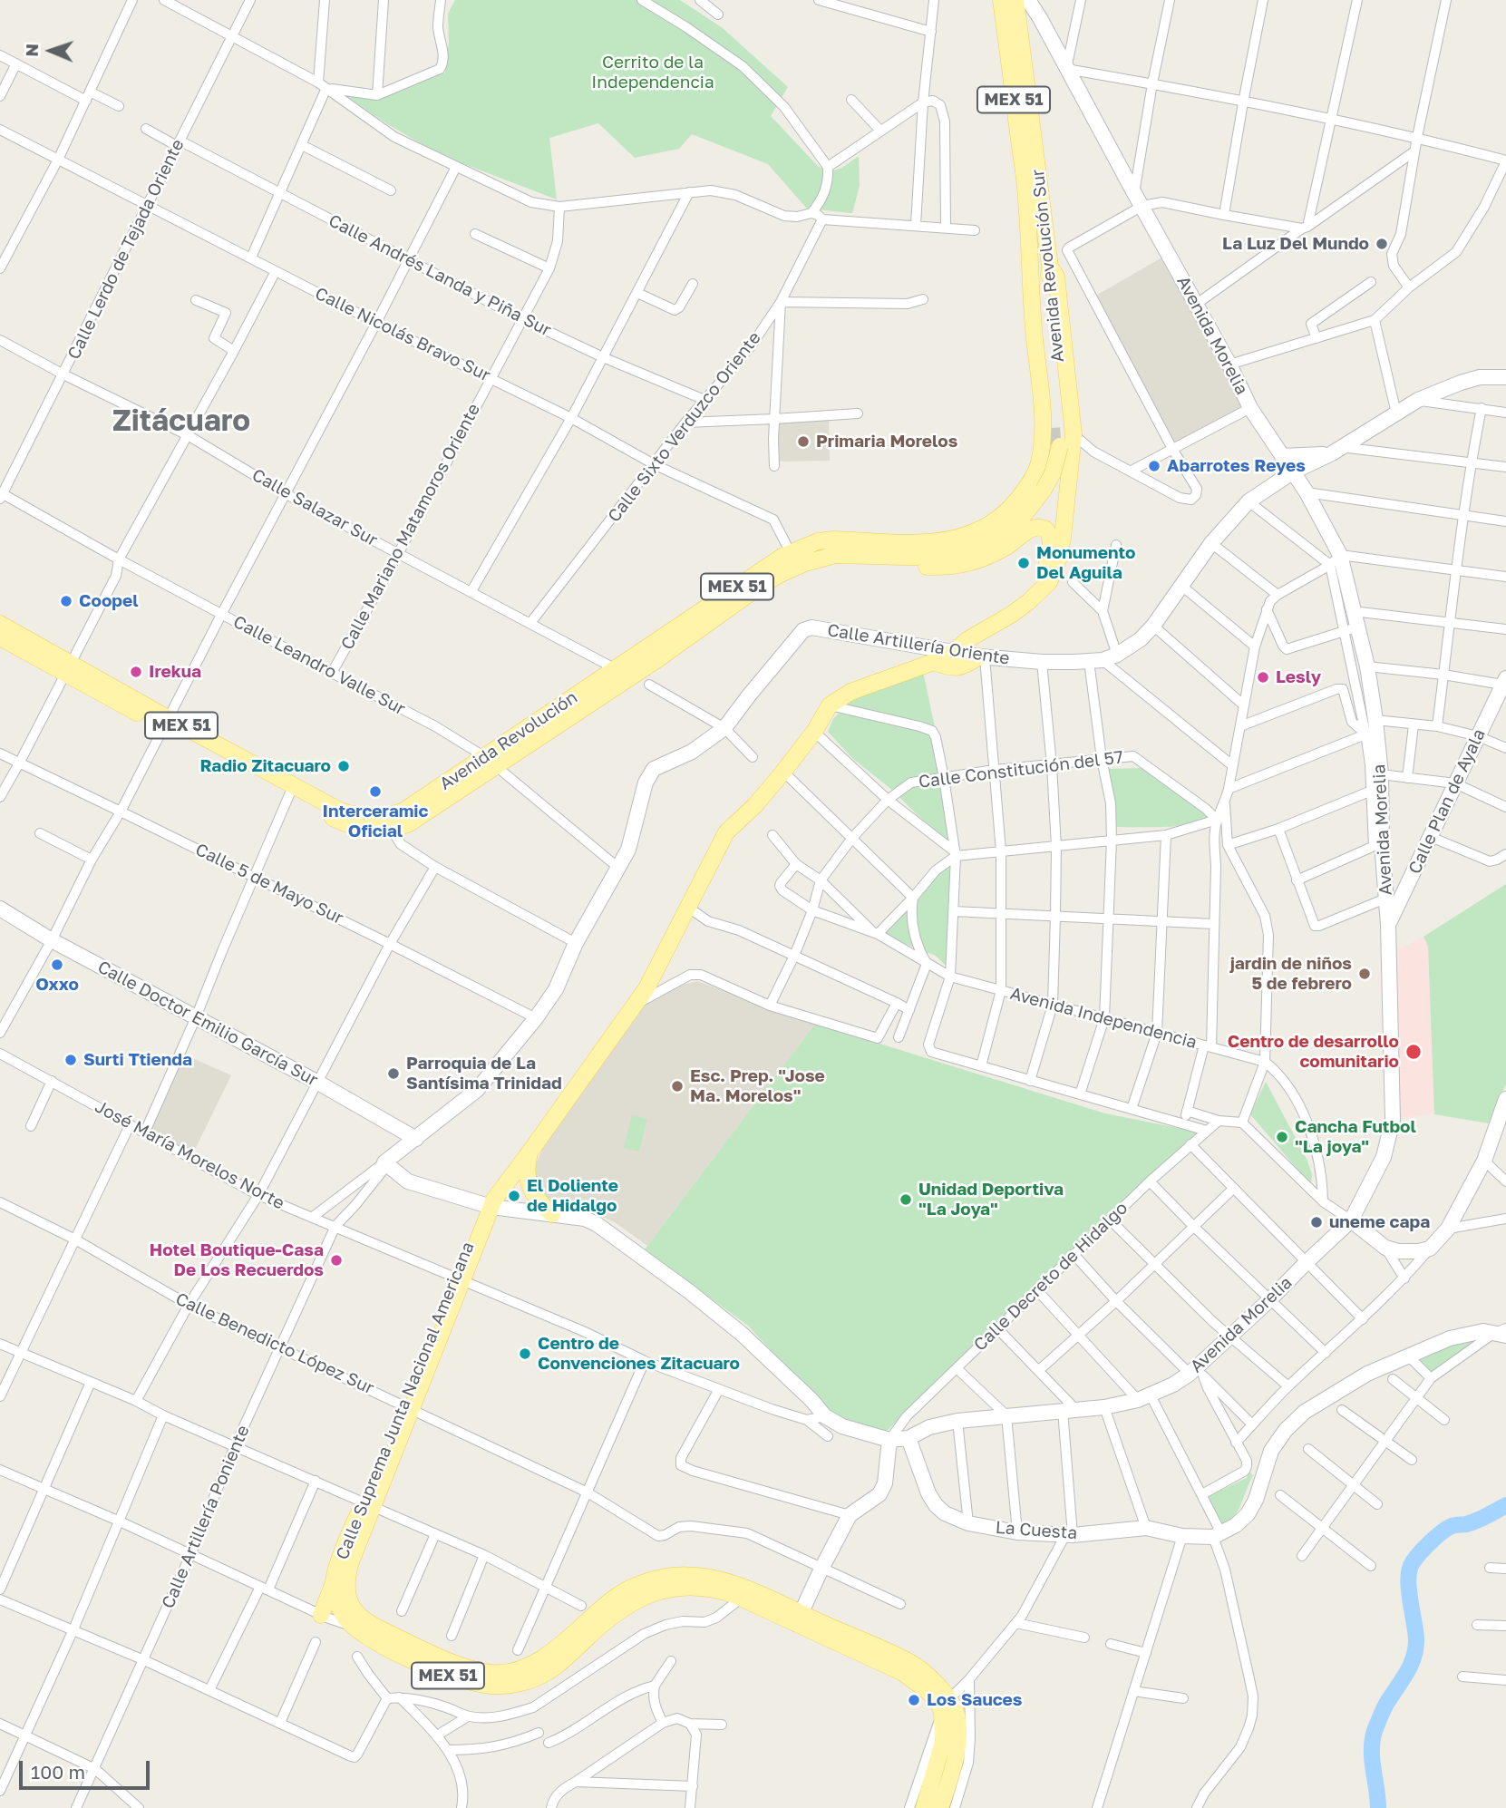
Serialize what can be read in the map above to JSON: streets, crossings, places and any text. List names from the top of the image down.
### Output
{
  "streets": {
    "main road": [
      "MEX 51",
      "Avenida Revolución Sur",
      "Avenida Revolución",
      "Calle Suprema Junta Nacional Americana"
    ],
    "street": [
      "Calle Lerdo de Tejada Oriente",
      "Calle Andrés Landa y Piña Sur",
      "Calle Nicolás Bravo Sur",
      "Avenida Morelia",
      "Calle Sixto Verduzco Oriente",
      "Calle Salazar Sur",
      "Calle Mariano Matamoros Oriente",
      "Calle Artillería Oriente",
      "Calle Leandro Valle Sur",
      "Calle Constitución del 57",
      "Calle Plan de Ayala",
      "Calle 5 de Mayo Sur",
      "Avenida Independencia",
      "Calle Doctor Emilio García Sur",
      "José María Morelos Norte",
      "Calle Decreto de Hidalgo",
      "Calle Benedicto López Sur",
      "Calle Artillería Poniente",
      "La Cuesta"
    ]
  },
  "crossings": [
    ["MEX 51", "Avenida Revolución Sur"],
    ["MEX 51", "Calle Artillería Oriente"],
    ["MEX 51", "Calle Suprema Junta Nacional Americana"],
    ["Calle Lerdo de Tejada Oriente", "Calle Andrés Landa y Piña Sur"],
    ["Calle Lerdo de Tejada Oriente", "Calle Nicolás Bravo Sur"],
    ["Calle Lerdo de Tejada Oriente", "Calle Salazar Sur"],
    ["Calle Lerdo de Tejada Oriente", "Calle Leandro Valle Sur"],
    ["Avenida Revolución Sur", "Avenida Revolución"],
    ["Calle Andrés Landa y Piña Sur", "Calle Sixto Verduzco Oriente"],
    ["Calle Andrés Landa y Piña Sur", "Calle Mariano Matamoros Oriente"],
    ["Calle Nicolás Bravo Sur", "Calle Sixto Verduzco Oriente"],
    ["Calle Nicolás Bravo Sur", "Calle Mariano Matamoros Oriente"],
    ["Calle Nicolás Bravo Sur", "Avenida Revolución"],
    ["Avenida Morelia", "Calle Artillería Oriente"],
    ["Avenida Morelia", "Calle Plan de Ayala"],
    ["Avenida Morelia", "La Cuesta"],
    ["Calle Sixto Verduzco Oriente", "Calle Salazar Sur"],
    ["Calle Salazar Sur", "Calle Mariano Matamoros Oriente"],
    ["Calle Salazar Sur", "Avenida Revolución"],
    ["Calle Mariano Matamoros Oriente", "Calle Leandro Valle Sur"],
    ["Calle Artillería Oriente", "Calle Leandro Valle Sur"],
    ["Calle Artillería Oriente", "Calle 5 de Mayo Sur"],
    ["Calle Artillería Oriente", "Calle Doctor Emilio García Sur"],
    ["Calle Artillería Oriente", "José María Morelos Norte"],
    ["Calle Artillería Oriente", "Calle Artillería Poniente"],
    ["Calle Leandro Valle Sur", "Avenida Revolución"],
    ["José María Morelos Norte", "Calle Suprema Junta Nacional Americana"],
    ["José María Morelos Norte", "Calle Artillería Poniente"],
    ["Calle Benedicto López Sur", "Calle Suprema Junta Nacional Americana"],
    ["Calle Benedicto López Sur", "Calle Artillería Poniente"]
  ],
  "districts": ["Zitácuaro"],
  "parks": ["Cerrito de la Independencia"],
  "places": [
    "La Luz Del Mundo",
    "Primaria Morelos",
    "Abarrotes Reyes",
    "Monumento Del Aguila",
    "Coopel",
    "Irekua",
    "Lesly",
    "Radio Zitacuaro",
    "Interceramic Oficial",
    "Oxxo",
    "jardin de niños 5 de febrero",
    "Centro de desarrollo comunitario",
    "Surti Ttienda",
    "Parroquia de La Santísima Trinidad",
    "Esc. Prep. \"Jose Ma. Morelos\"",
    "Cancha Futbol \"La joya\"",
    "El Doliente de Hidalgo",
    "Unidad Deportiva \"La Joya\"",
    "uneme capa",
    "Hotel Boutique-Casa De Los Recuerdos",
    "Centro de Convenciones Zitacuaro",
    "Los Sauces"
  ],
  "scale_bar": "100 m",
  "north": "left"
}
